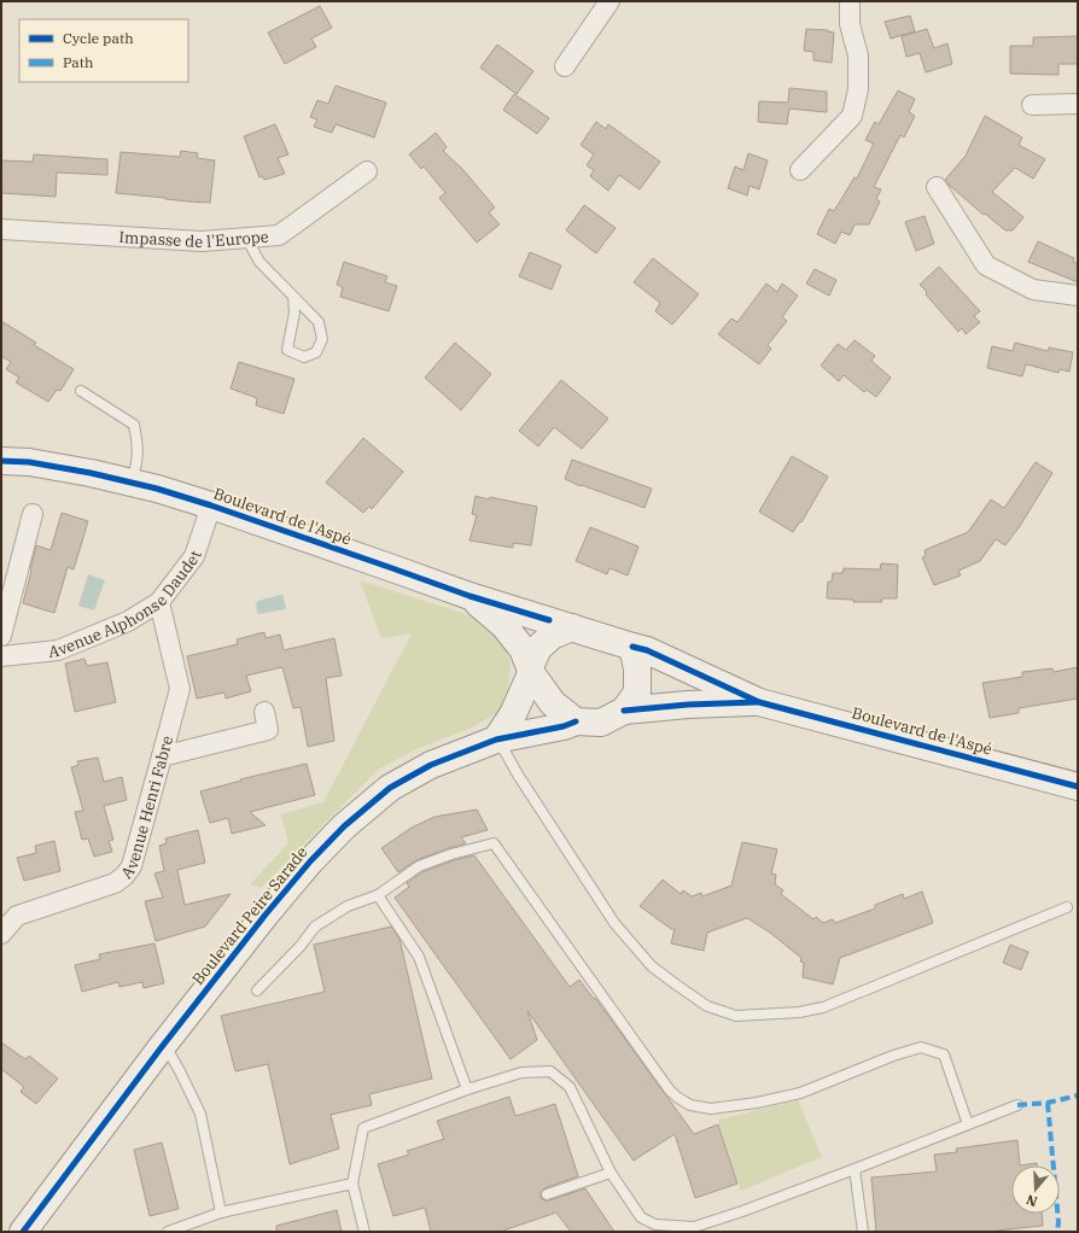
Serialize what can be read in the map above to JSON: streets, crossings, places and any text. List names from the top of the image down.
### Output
{
  "streets": {
    "street": [
      "Impasse de l'Europe",
      "Boulevard de l'Aspé",
      "Avenue Alphonse Daudet",
      "Avenue Henri Fabre",
      "Boulevard Peire Sarade"
    ]
  },
  "crossings": [
    ["Boulevard de l'Aspé", "Avenue Alphonse Daudet"],
    ["Boulevard de l'Aspé", "Boulevard Peire Sarade"],
    ["Avenue Alphonse Daudet", "Avenue Henri Fabre"]
  ],
  "legend": ["Cycle path", "Path"],
  "north": "bottom"
}
